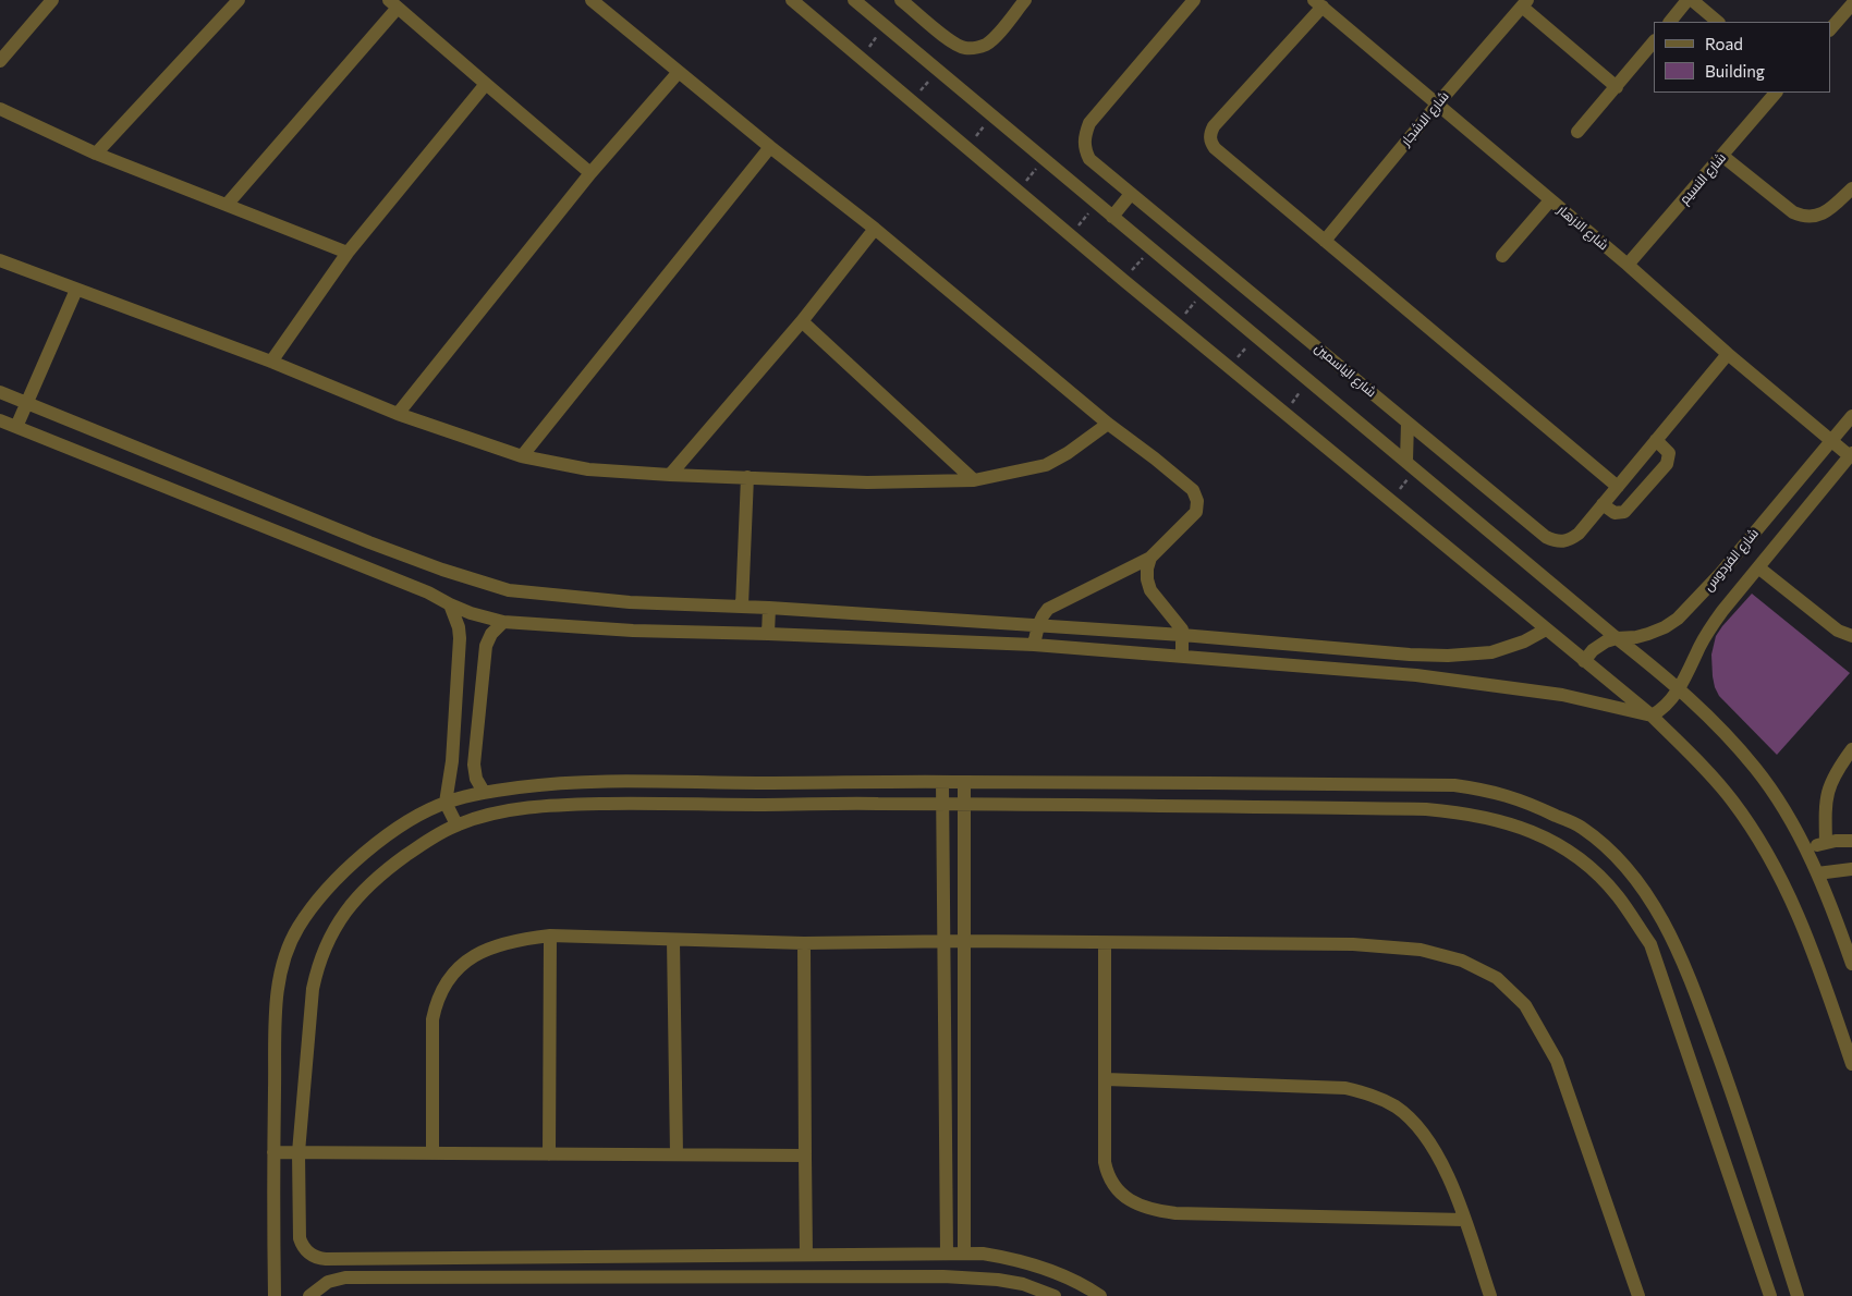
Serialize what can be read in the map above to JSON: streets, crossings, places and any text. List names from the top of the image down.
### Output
{
  "streets": {
    "street": [
      "شارع الاشجار",
      "شارع النسيم",
      "شارع الازهار",
      "شارع الياسمين",
      "شارع الفردوس"
    ]
  },
  "crossings": [
    ["شارع الاشجار", "شارع الازهار"],
    ["شارع النسيم", "شارع الازهار"],
    ["شارع الازهار", "شارع الياسمين"],
    ["شارع الازهار", "شارع الفردوس"]
  ],
  "legend": ["Road", "Building"]
}
